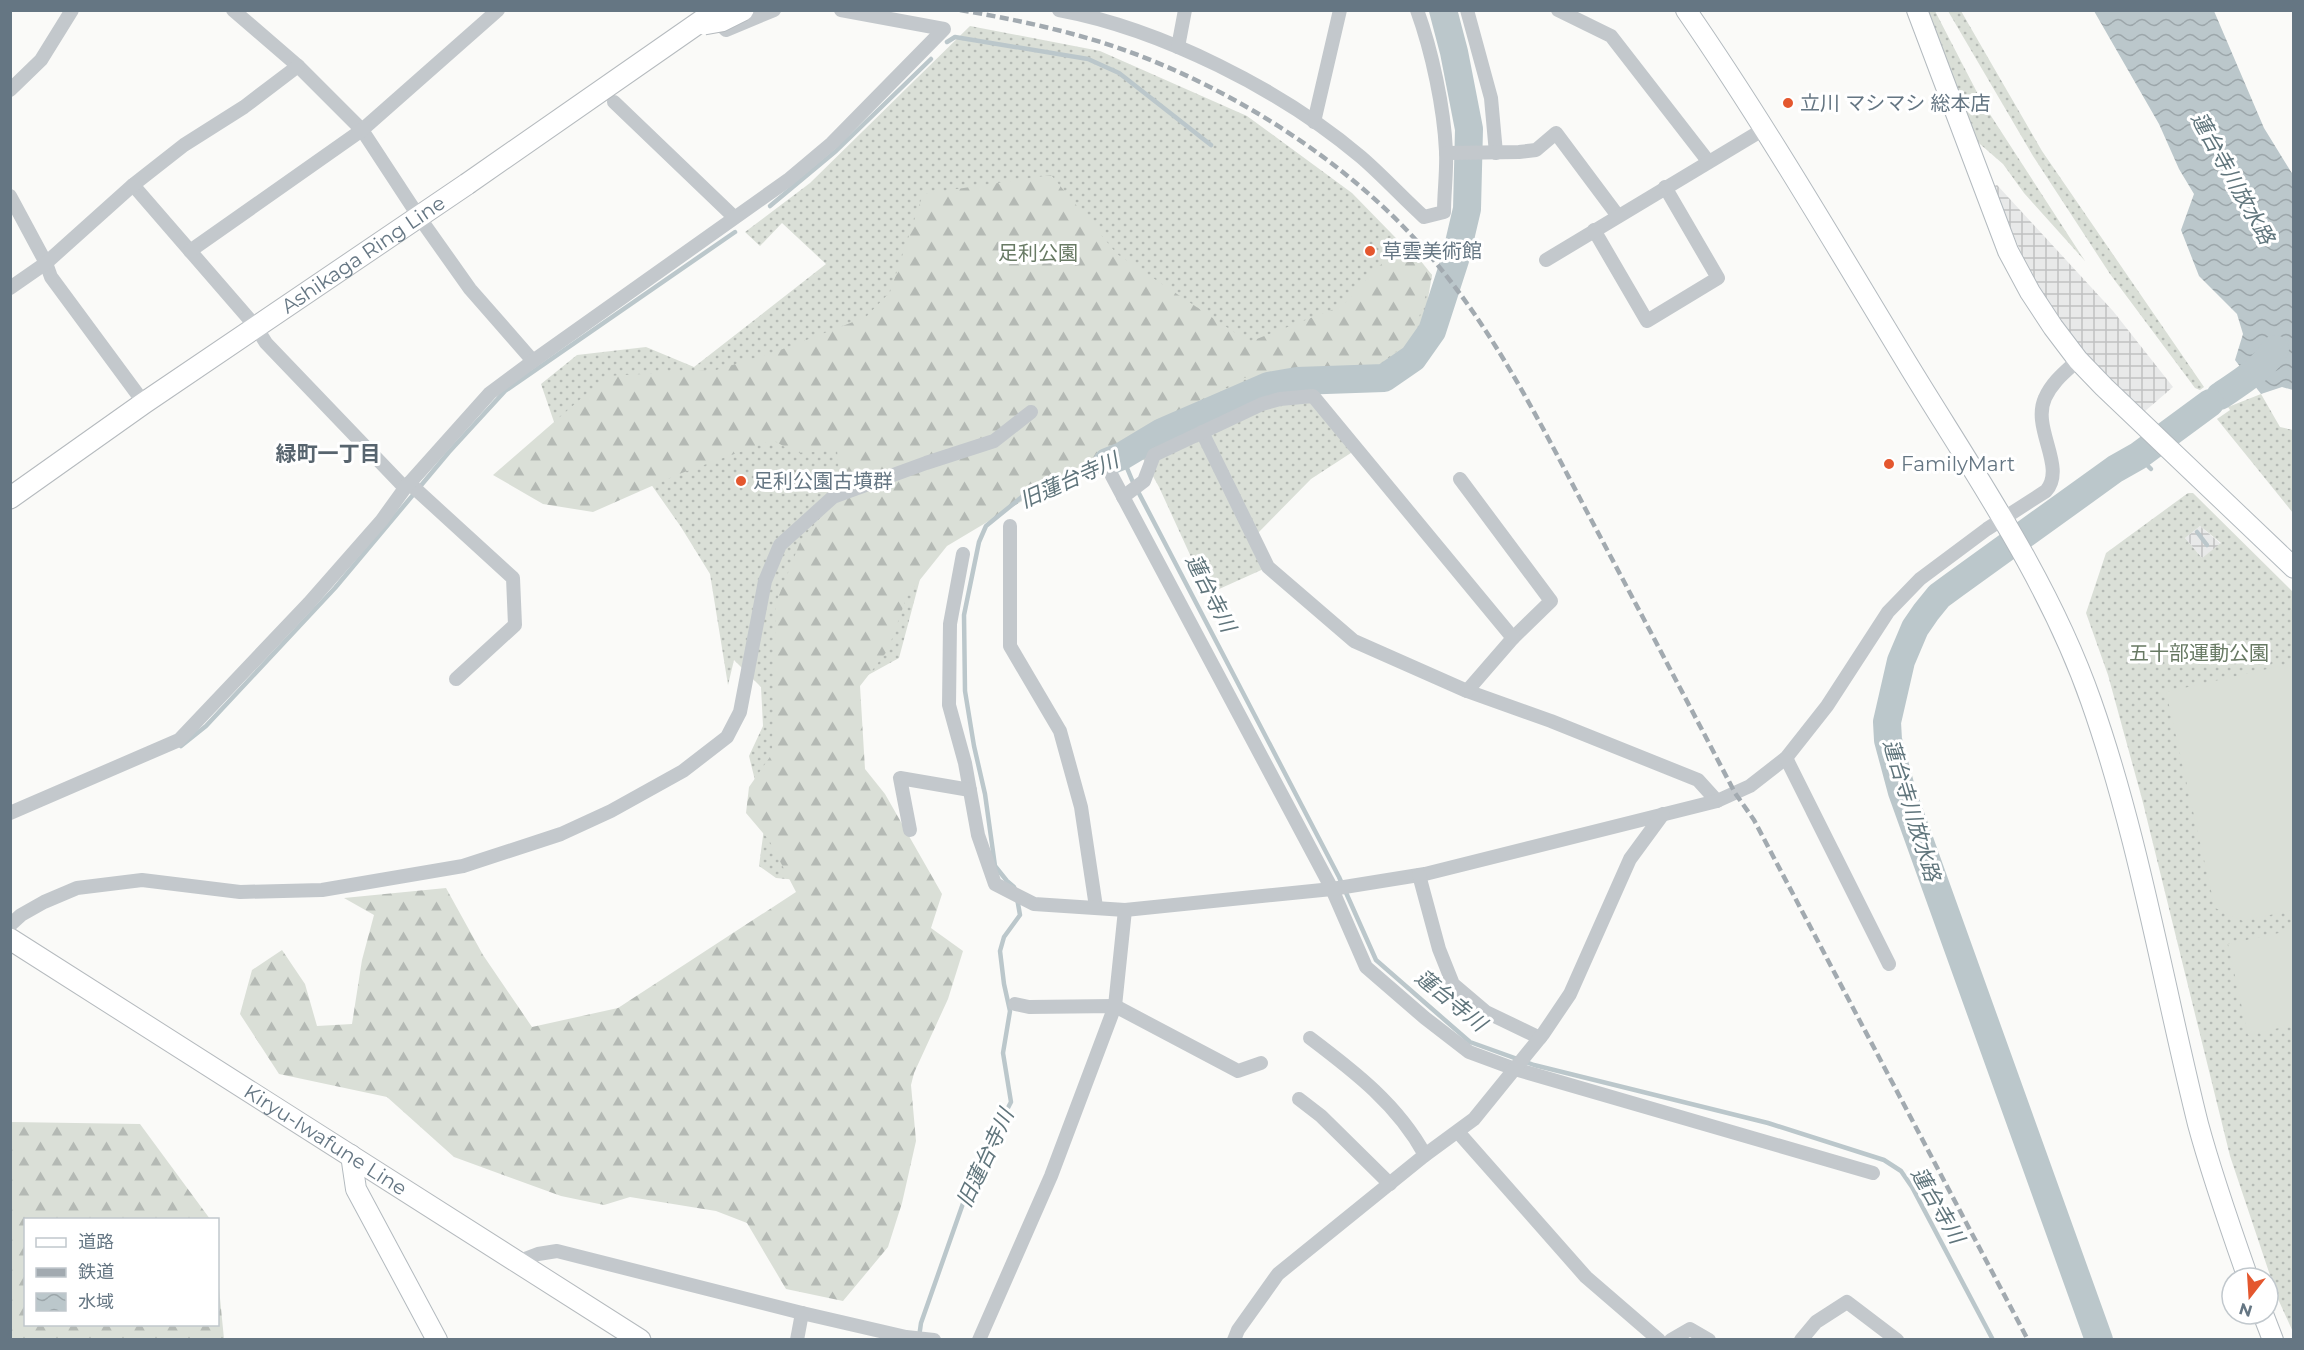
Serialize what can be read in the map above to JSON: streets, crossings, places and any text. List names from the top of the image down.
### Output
{
  "streets": {
    "main road": ["Ashikaga Ring Line", "Kiryu-Iwafune Line"]
  },
  "districts": ["緑町一丁目"],
  "water": ["蓮台寺川放水路", "旧蓮台寺川", "蓮台寺川"],
  "parks": ["足利公園", "五十部運動公園"],
  "places": [
    "立川 マシマシ 総本店",
    "草雲美術館",
    "FamilyMart",
    "足利公園古墳群"
  ],
  "legend": ["道路", "鉄道", "水域"],
  "north": "bottom"
}
